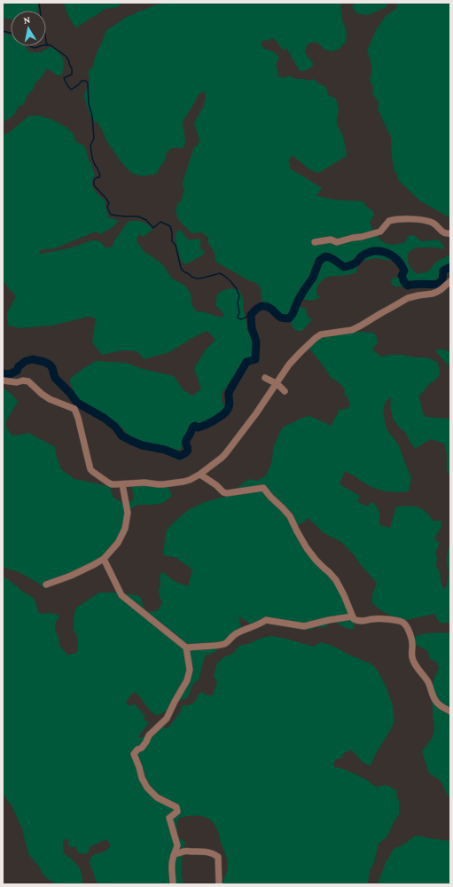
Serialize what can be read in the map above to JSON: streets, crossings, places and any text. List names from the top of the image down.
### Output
{
  "north": "top"
}
